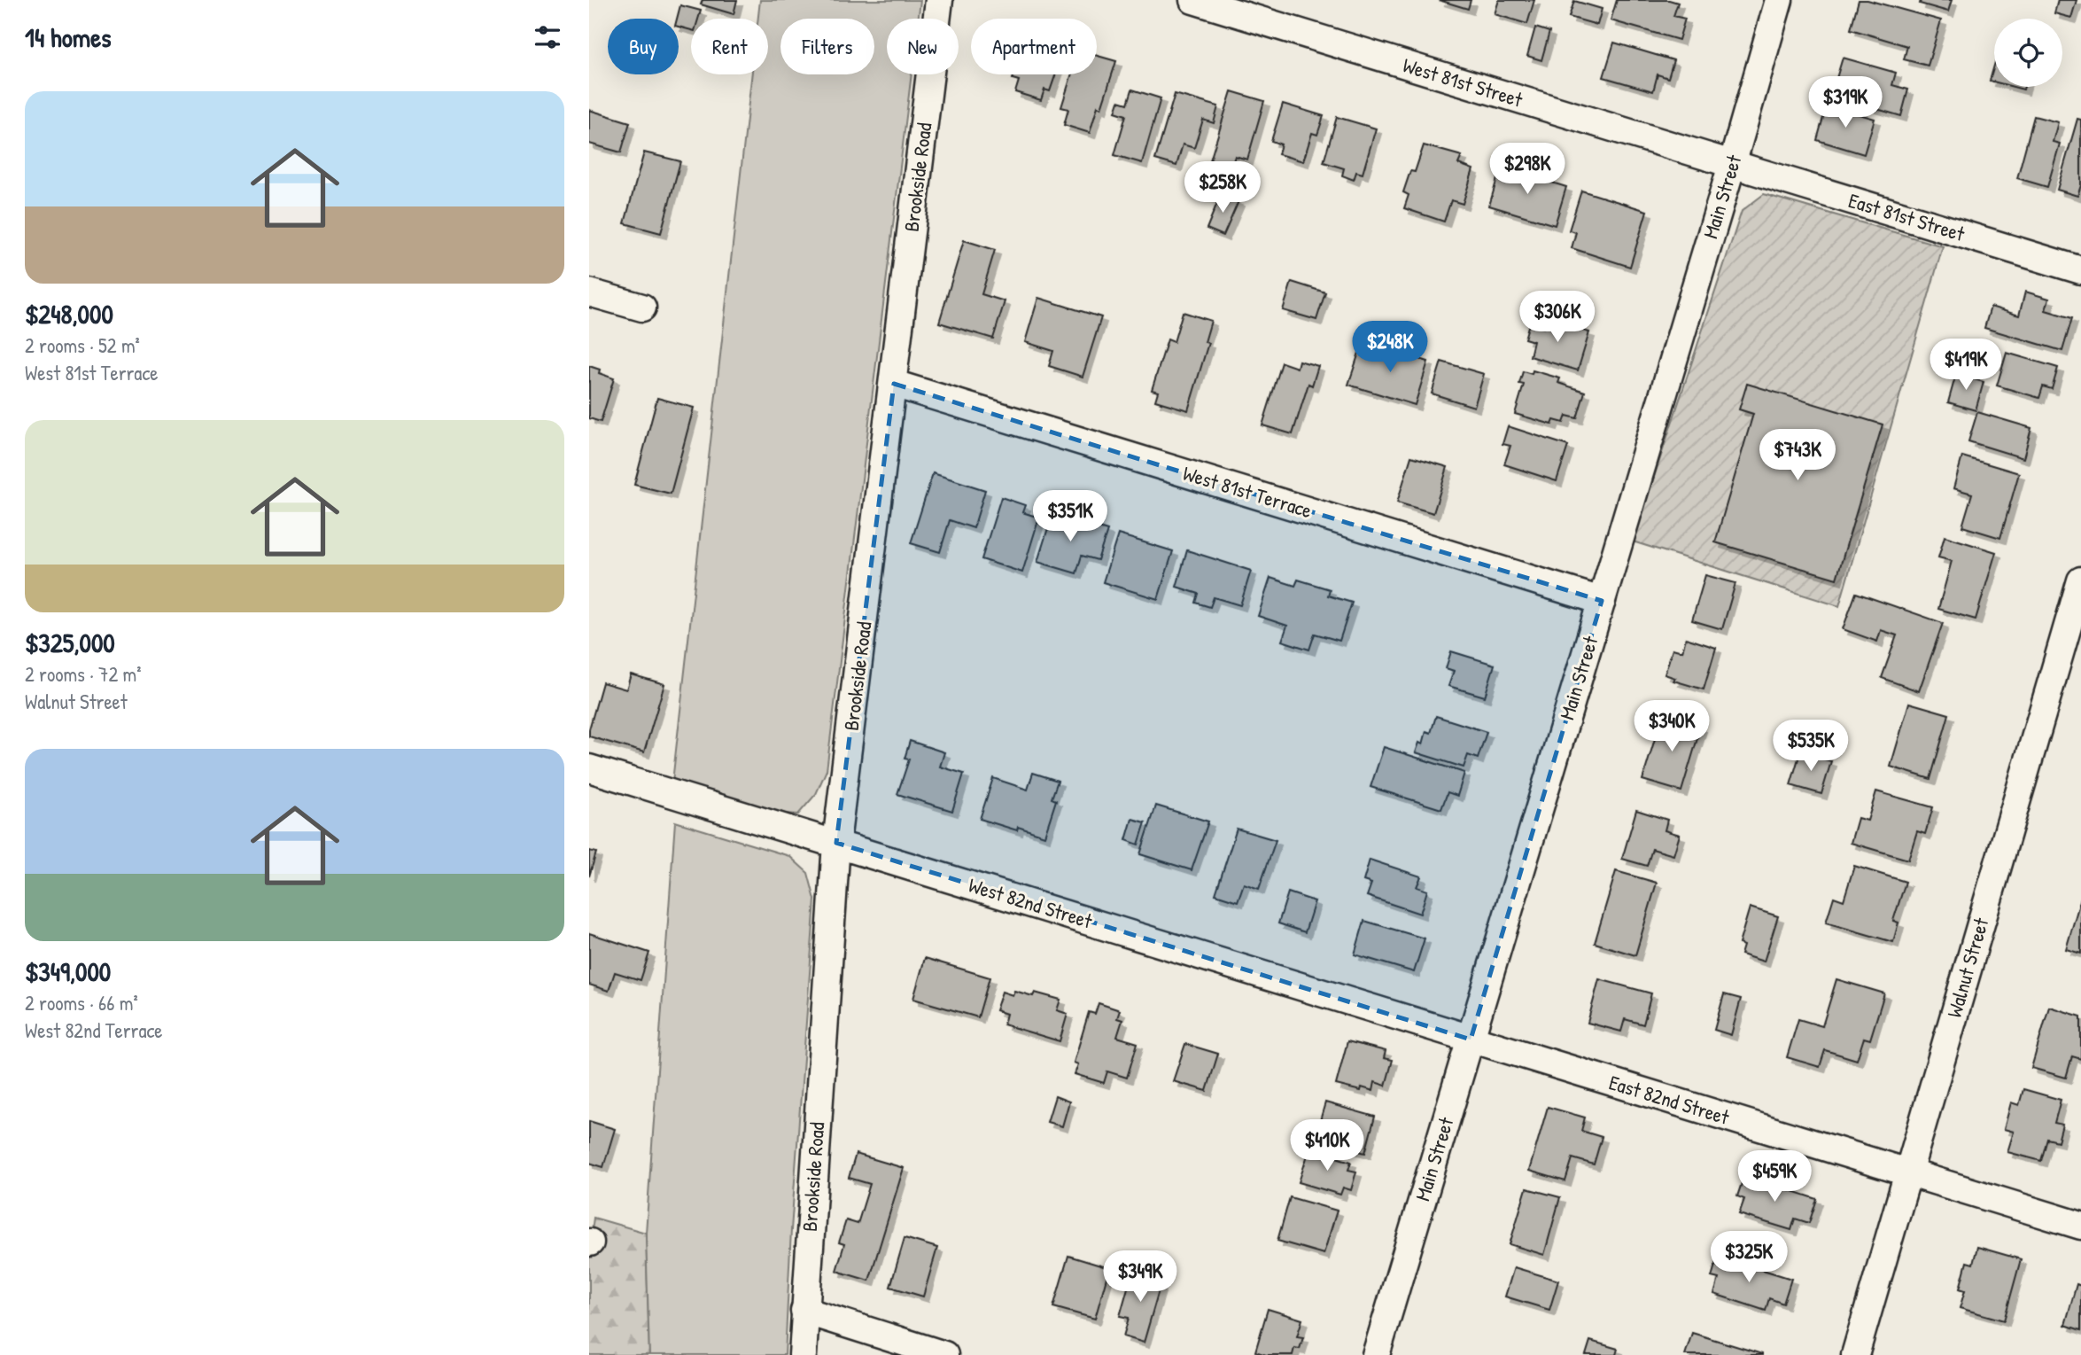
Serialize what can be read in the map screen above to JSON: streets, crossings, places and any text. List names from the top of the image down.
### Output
{
  "streets": {
    "street": [
      "West 81st Street",
      "Brookside Road",
      "Main Street",
      "East 81st Street",
      "West 81st Terrace",
      "West 82nd Street",
      "Walnut Street",
      "East 82nd Street"
    ]
  },
  "crossings": [
    ["West 81st Street", "Main Street"],
    ["West 81st Street", "East 81st Street"],
    ["Brookside Road", "West 81st Terrace"],
    ["Brookside Road", "West 82nd Street"],
    ["Main Street", "East 81st Street"],
    ["Main Street", "West 81st Terrace"],
    ["Main Street", "West 82nd Street"],
    ["Main Street", "East 82nd Street"],
    ["West 82nd Street", "East 82nd Street"],
    ["Walnut Street", "East 82nd Street"]
  ],
  "page": {
    "heading": "14 homes",
    "chip": [
      "Buy",
      "Rent",
      "Filters",
      "New",
      "Apartment"
    ],
    "list": [
      {
        "name": "$248,000",
        "note": "2 rooms · 52 m² · West 81st Terrace"
      },
      {
        "name": "$325,000",
        "note": "2 rooms · 72 m² · Walnut Street"
      },
      {
        "name": "$349,000",
        "note": "2 rooms · 66 m² · West 82nd Terrace"
      }
    ],
    "price": [
      "$319K",
      "$298K",
      "$258K",
      "$306K",
      "$248K",
      "$419K",
      "$743K",
      "$351K",
      "$340K",
      "$535K",
      "$410K",
      "$459K",
      "$325K",
      "$349K"
    ]
  }
}
